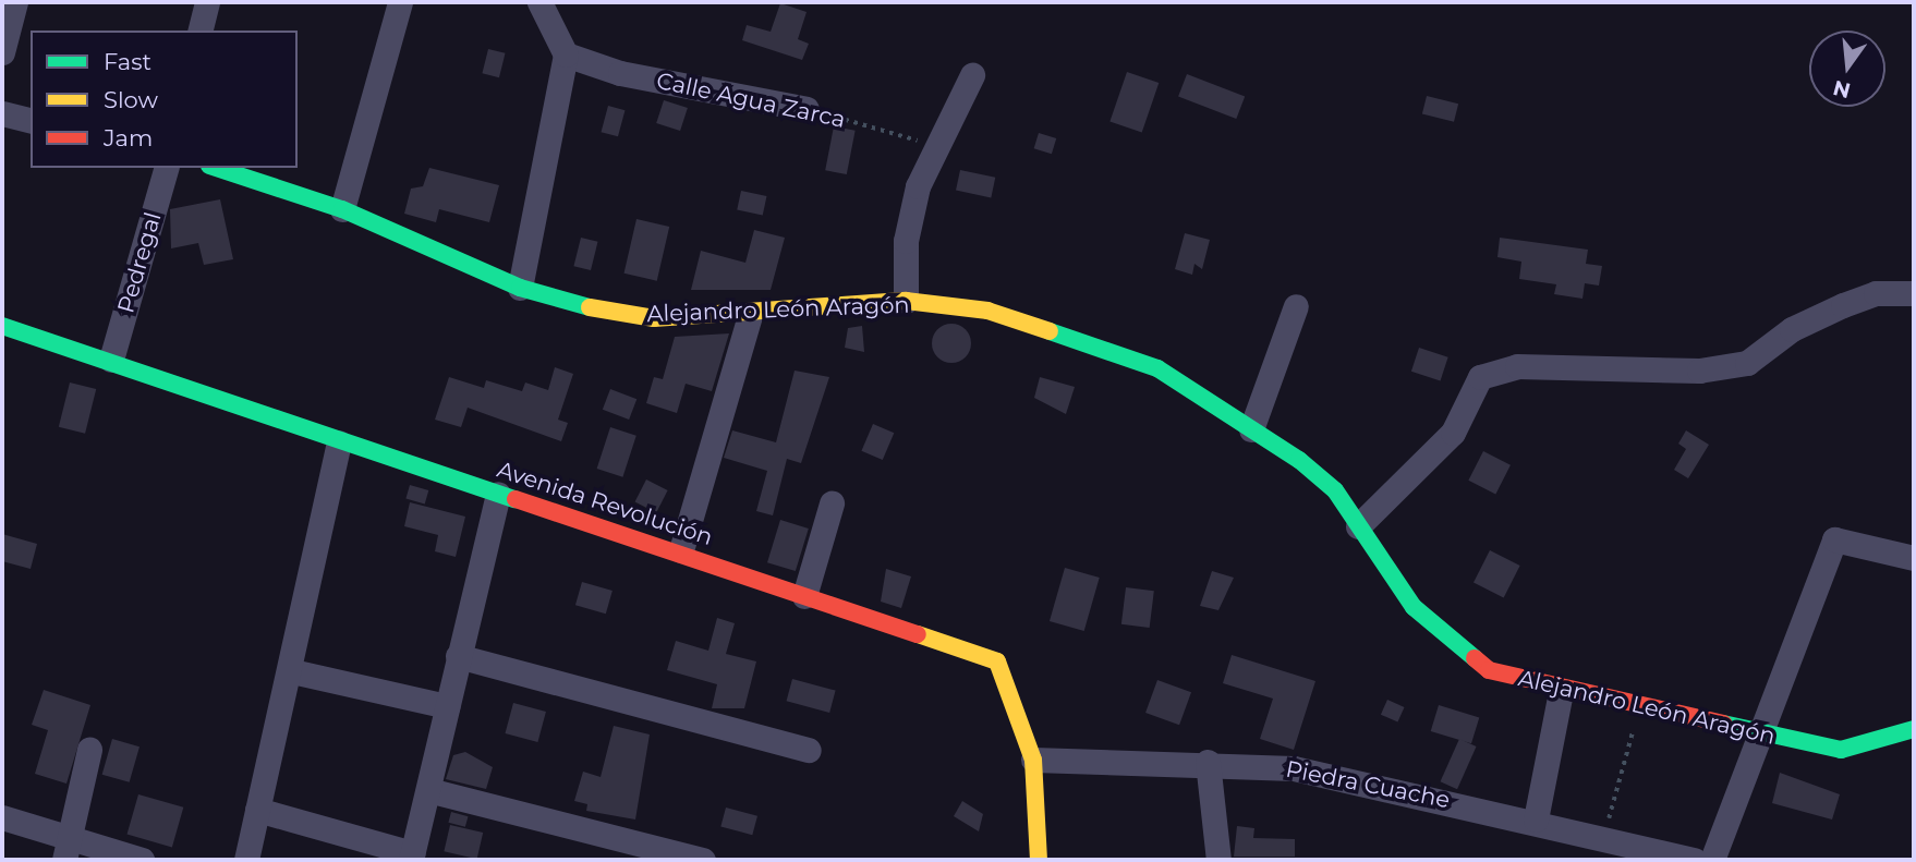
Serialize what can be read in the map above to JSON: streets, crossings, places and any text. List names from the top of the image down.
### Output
{
  "streets": {
    "street": [
      "Calle Agua Zarca",
      "Pedregal",
      "Alejandro León Aragón",
      "Avenida Revolución",
      "Piedra Cuache"
    ]
  },
  "crossings": [
    ["Pedregal", "Avenida Revolución"],
    ["Avenida Revolución", "Piedra Cuache"]
  ],
  "legend": ["Fast", "Slow", "Jam"],
  "north": "bottom"
}
